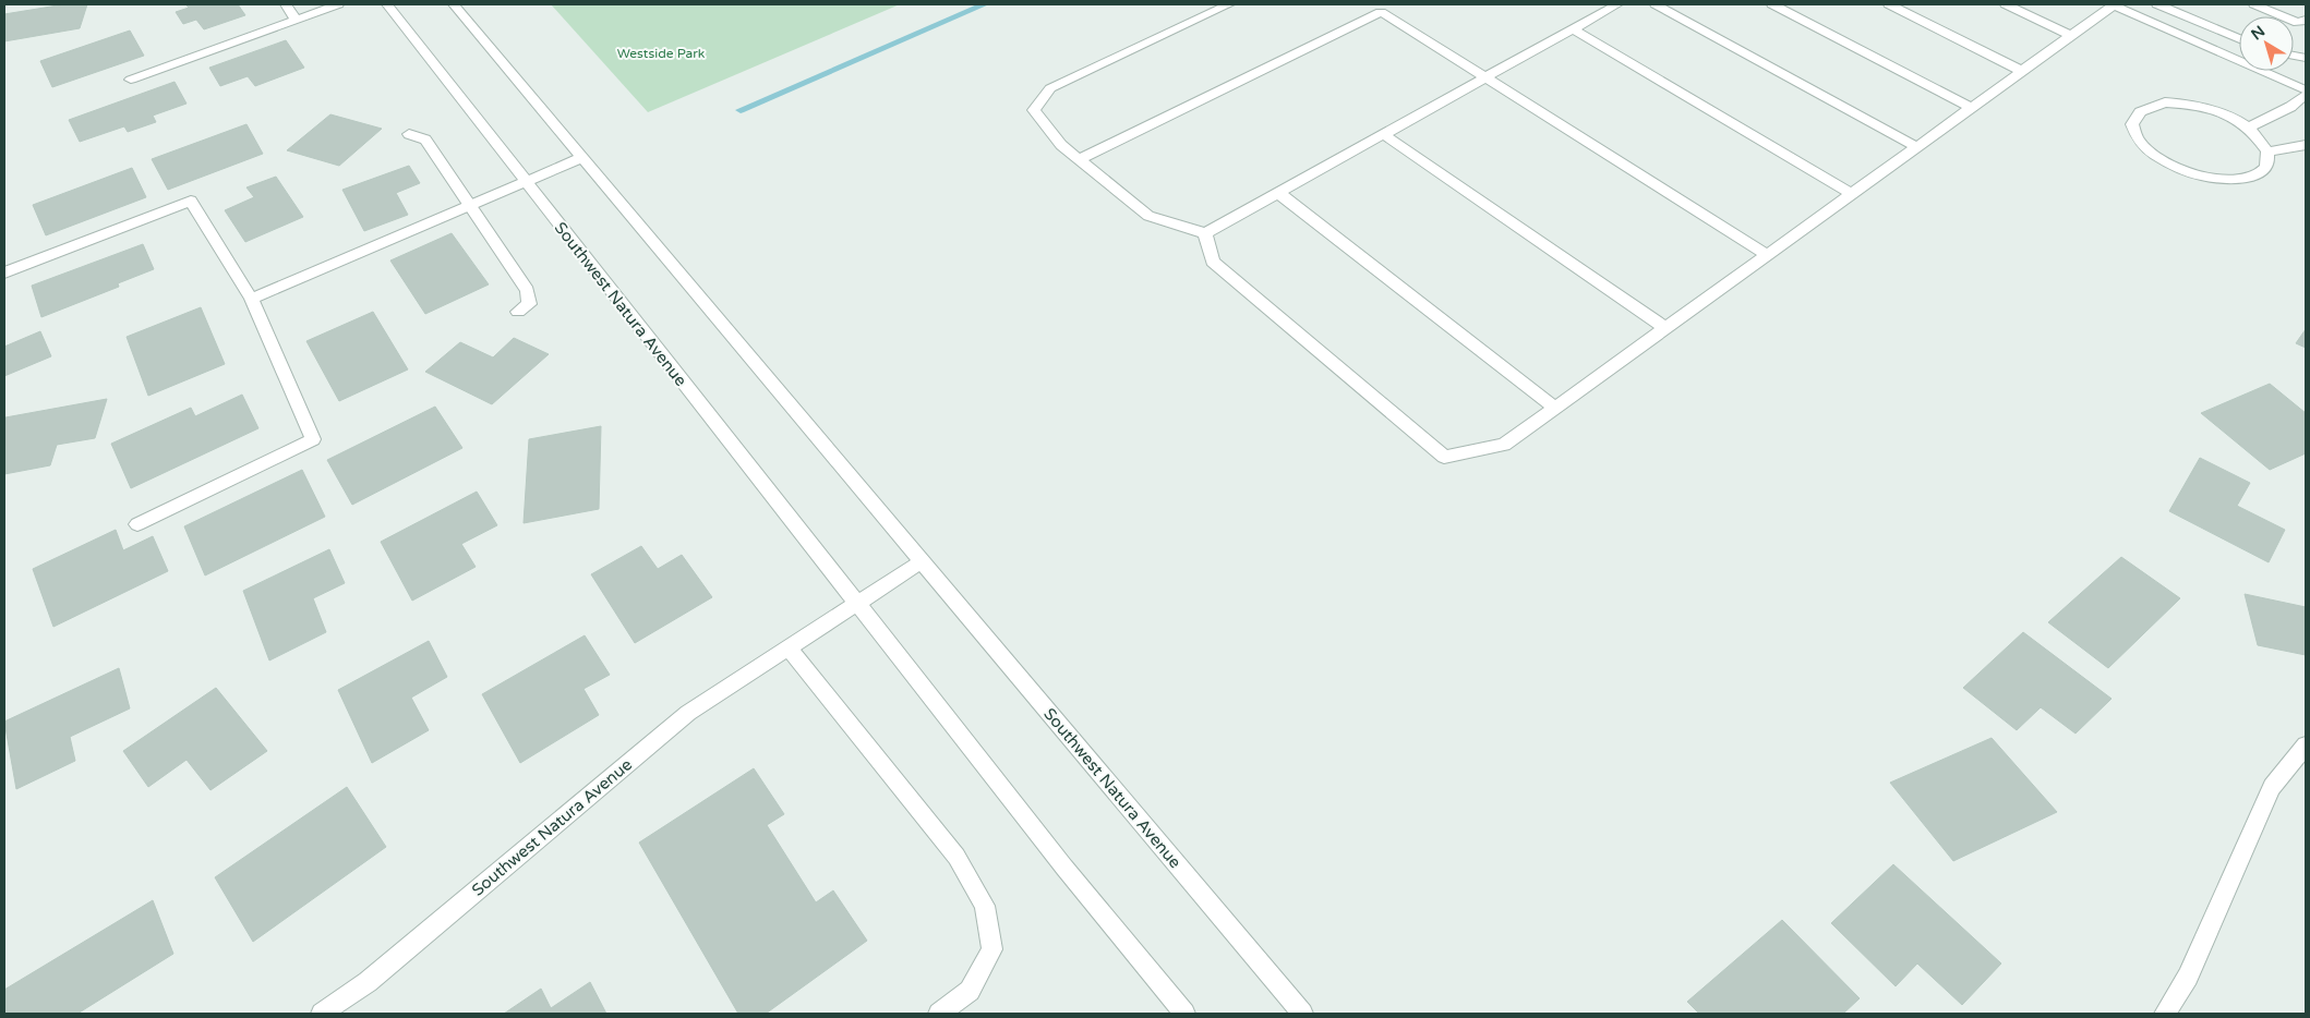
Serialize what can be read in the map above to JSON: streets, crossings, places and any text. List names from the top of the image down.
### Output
{
  "streets": {
    "street": ["Southwest Natura Avenue"]
  },
  "parks": ["Westside Park"],
  "north": "top left"
}
